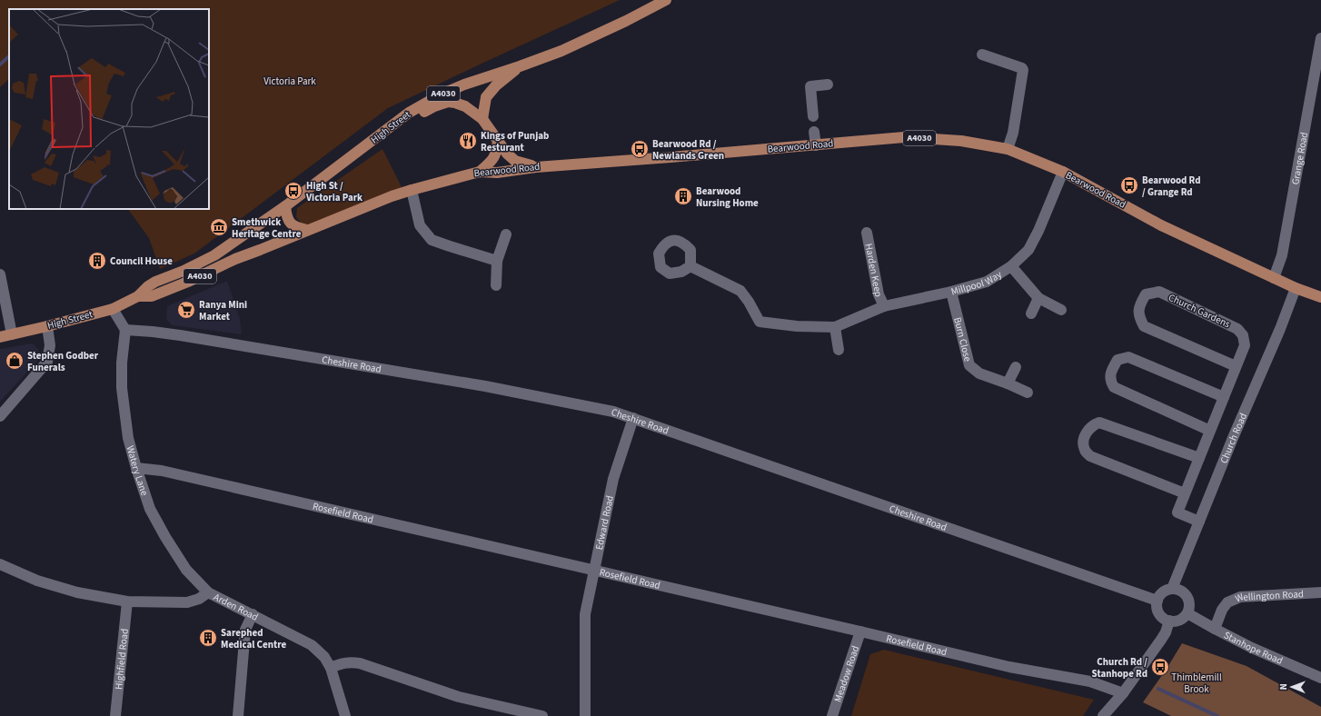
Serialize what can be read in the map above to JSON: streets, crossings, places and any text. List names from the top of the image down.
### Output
{
  "streets": {
    "main road": ["A4030", "High Street", "Bearwood Road"],
    "street": [
      "Grange Road",
      "Harden Keep",
      "Millpool Way",
      "Church Gardens",
      "Burn Close",
      "Cheshire Road",
      "Church Road",
      "Watery Lane",
      "Rosefield Road",
      "Edward Road",
      "Wellington Road",
      "Arden Road",
      "Stanhope Road",
      "Highfield Road",
      "Meadow Road"
    ]
  },
  "crossings": [
    ["A4030", "High Street"],
    ["A4030", "Bearwood Road"],
    ["High Street", "Bearwood Road"],
    ["Bearwood Road", "Grange Road"],
    ["Bearwood Road", "Millpool Way"],
    ["Bearwood Road", "Church Road"],
    ["Harden Keep", "Millpool Way"],
    ["Millpool Way", "Burn Close"],
    ["Church Gardens", "Church Road"],
    ["Cheshire Road", "Church Road"],
    ["Cheshire Road", "Watery Lane"],
    ["Cheshire Road", "Edward Road"],
    ["Cheshire Road", "Stanhope Road"],
    ["Church Road", "Stanhope Road"],
    ["Watery Lane", "Rosefield Road"],
    ["Watery Lane", "Arden Road"],
    ["Rosefield Road", "Edward Road"],
    ["Rosefield Road", "Meadow Road"],
    ["Wellington Road", "Stanhope Road"],
    ["Arden Road", "Highfield Road"]
  ],
  "parks": ["Victoria Park", "Thimblemill Brook"],
  "places": {
    "restaurant": ["Kings of Punjab Resturant"],
    "bus stop": [
      "Bearwood Rd / Newlands Green",
      "Bearwood Rd / Grange Rd",
      "High St / Victoria Park",
      "Church Rd / Stanhope Rd"
    ],
    "building": ["Bearwood Nursing Home", "Council House", "Sarephed Medical Centre"],
    "museum": ["Smethwick Heritage Centre"],
    "supermarket": ["Ranya Mini Market"],
    "shop": ["Stephen Godber Funerals"]
  },
  "north": "left"
}
